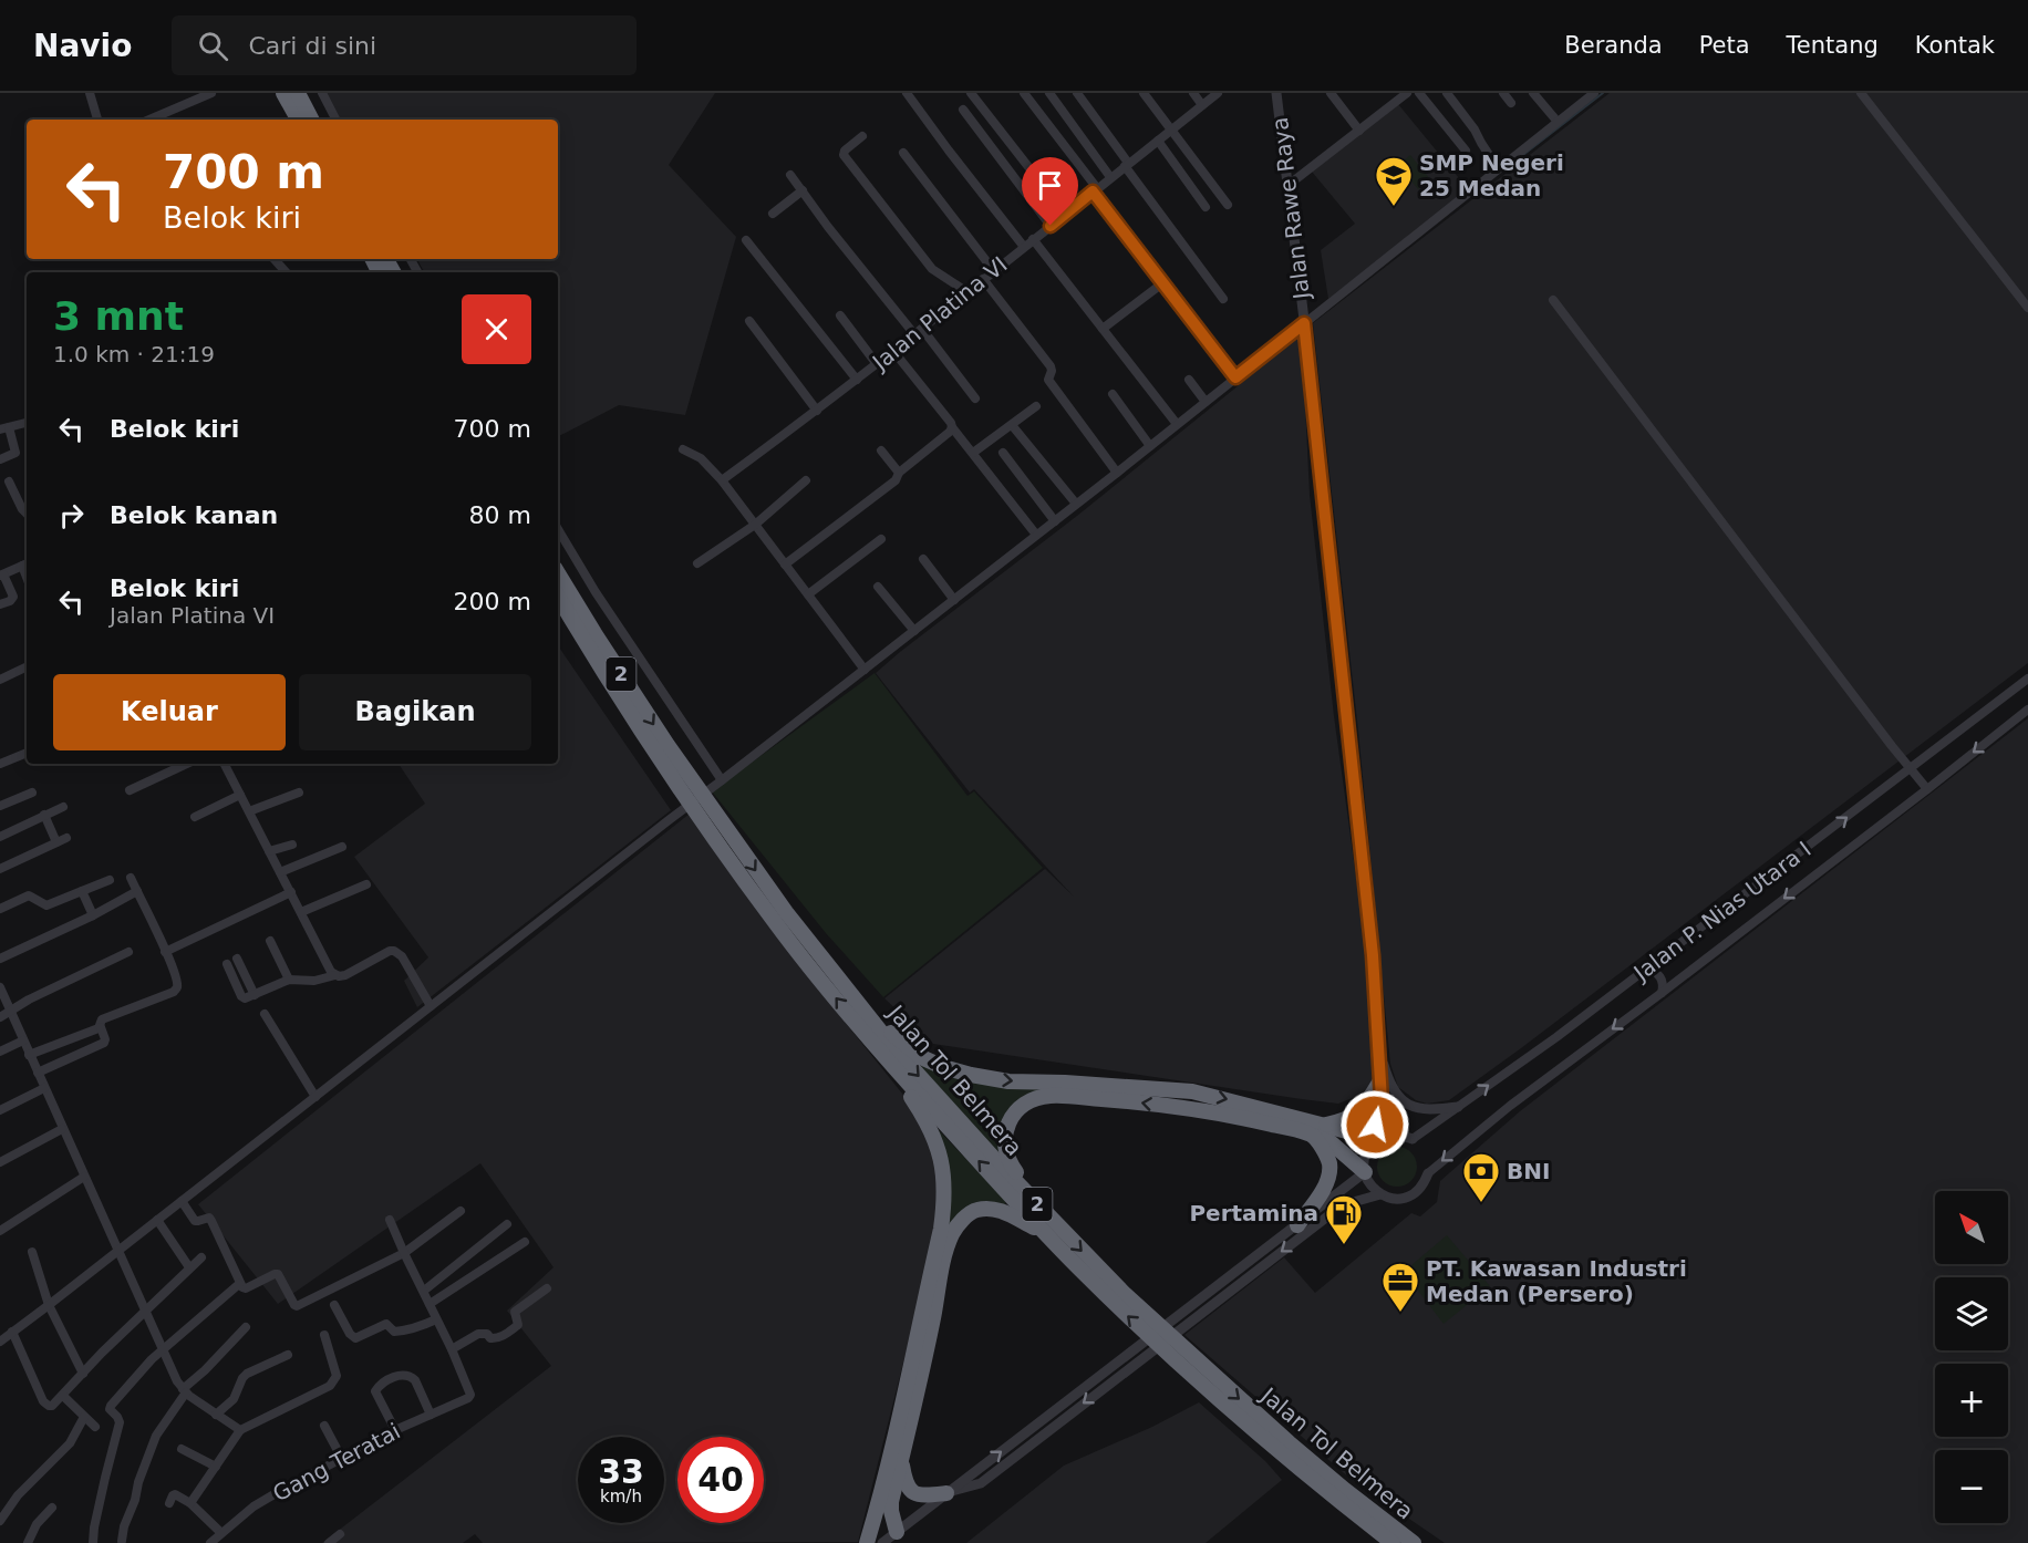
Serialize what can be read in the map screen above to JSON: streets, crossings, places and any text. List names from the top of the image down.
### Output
{
  "streets": {
    "highway": ["2", "Jalan Tol Belmera"],
    "street": [
      "Jalan Rawe Raya",
      "Jalan Platina VI",
      "Jalan P. Nias Utara I",
      "Gang Teratai"
    ]
  },
  "places": {
    "school or university": ["SMP Negeri 25 Medan"],
    "bank": ["BNI"],
    "fuel station": ["Pertamina"],
    "office": ["PT. Kawasan Industri Medan (Persero)"]
  },
  "north": "top left",
  "page": {
    "header": "Navio",
    "search": "Cari di sini",
    "nav": [
      "Beranda",
      "Peta",
      "Tentang",
      "Kontak"
    ],
    "turn": ["700 m", "Belok kiri"],
    "heading": ["3 mnt", "1.0 km · 21:19"],
    "list": [
      {
        "name": "Belok kiri",
        "value": "700 m"
      },
      {
        "name": "Belok kanan",
        "value": "80 m"
      },
      {
        "name": "Belok kiri",
        "note": "Jalan Platina VI",
        "value": "200 m"
      }
    ],
    "buttons": ["Keluar", "Bagikan"],
    "map_buttons": ["+", "−"],
    "speed": "33 km/h",
    "limit": "40"
  }
}
